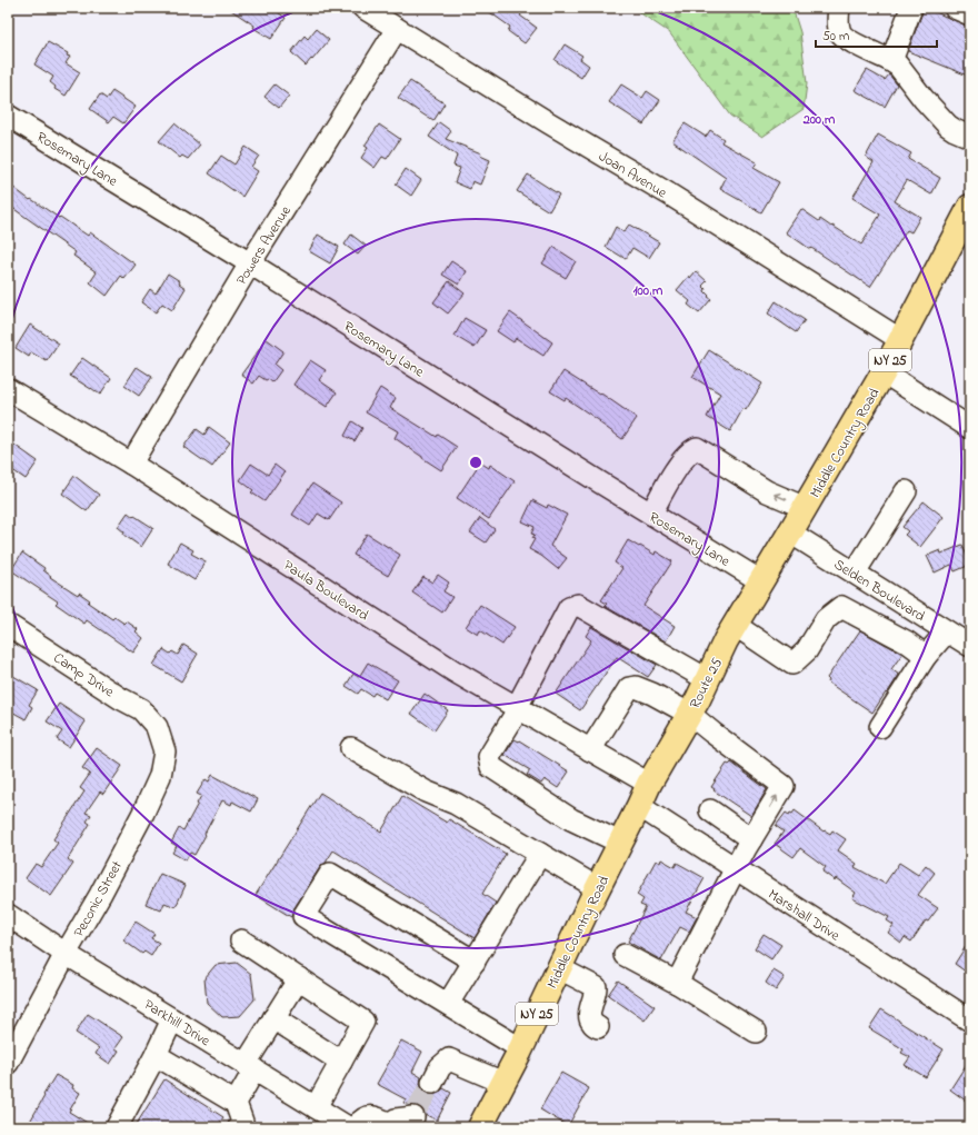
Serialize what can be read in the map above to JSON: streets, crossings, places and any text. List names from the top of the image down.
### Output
{
  "streets": {
    "main road": ["NY 25", "Middle Country Road", "Route 25"],
    "street": [
      "Rosemary Lane",
      "Joan Avenue",
      "Powers Avenue",
      "Paula Boulevard",
      "Selden Boulevard",
      "Camp Drive",
      "Peconic Street",
      "Marshall Drive",
      "Parkhill Drive"
    ]
  },
  "crossings": [
    ["Rosemary Lane", "Powers Avenue"],
    ["Rosemary Lane", "Middle Country Road"],
    ["Rosemary Lane", "Route 25"],
    ["Joan Avenue", "Powers Avenue"],
    ["Joan Avenue", "Middle Country Road"],
    ["Powers Avenue", "Paula Boulevard"],
    ["Middle Country Road", "Paula Boulevard"],
    ["Middle Country Road", "Selden Boulevard"],
    ["Middle Country Road", "Route 25"],
    ["Middle Country Road", "Marshall Drive"],
    ["Paula Boulevard", "Route 25"],
    ["Camp Drive", "Peconic Street"],
    ["Peconic Street", "Parkhill Drive"]
  ],
  "scale_bar": "50 m",
  "rings": ["200 m", "100 m"]
}
